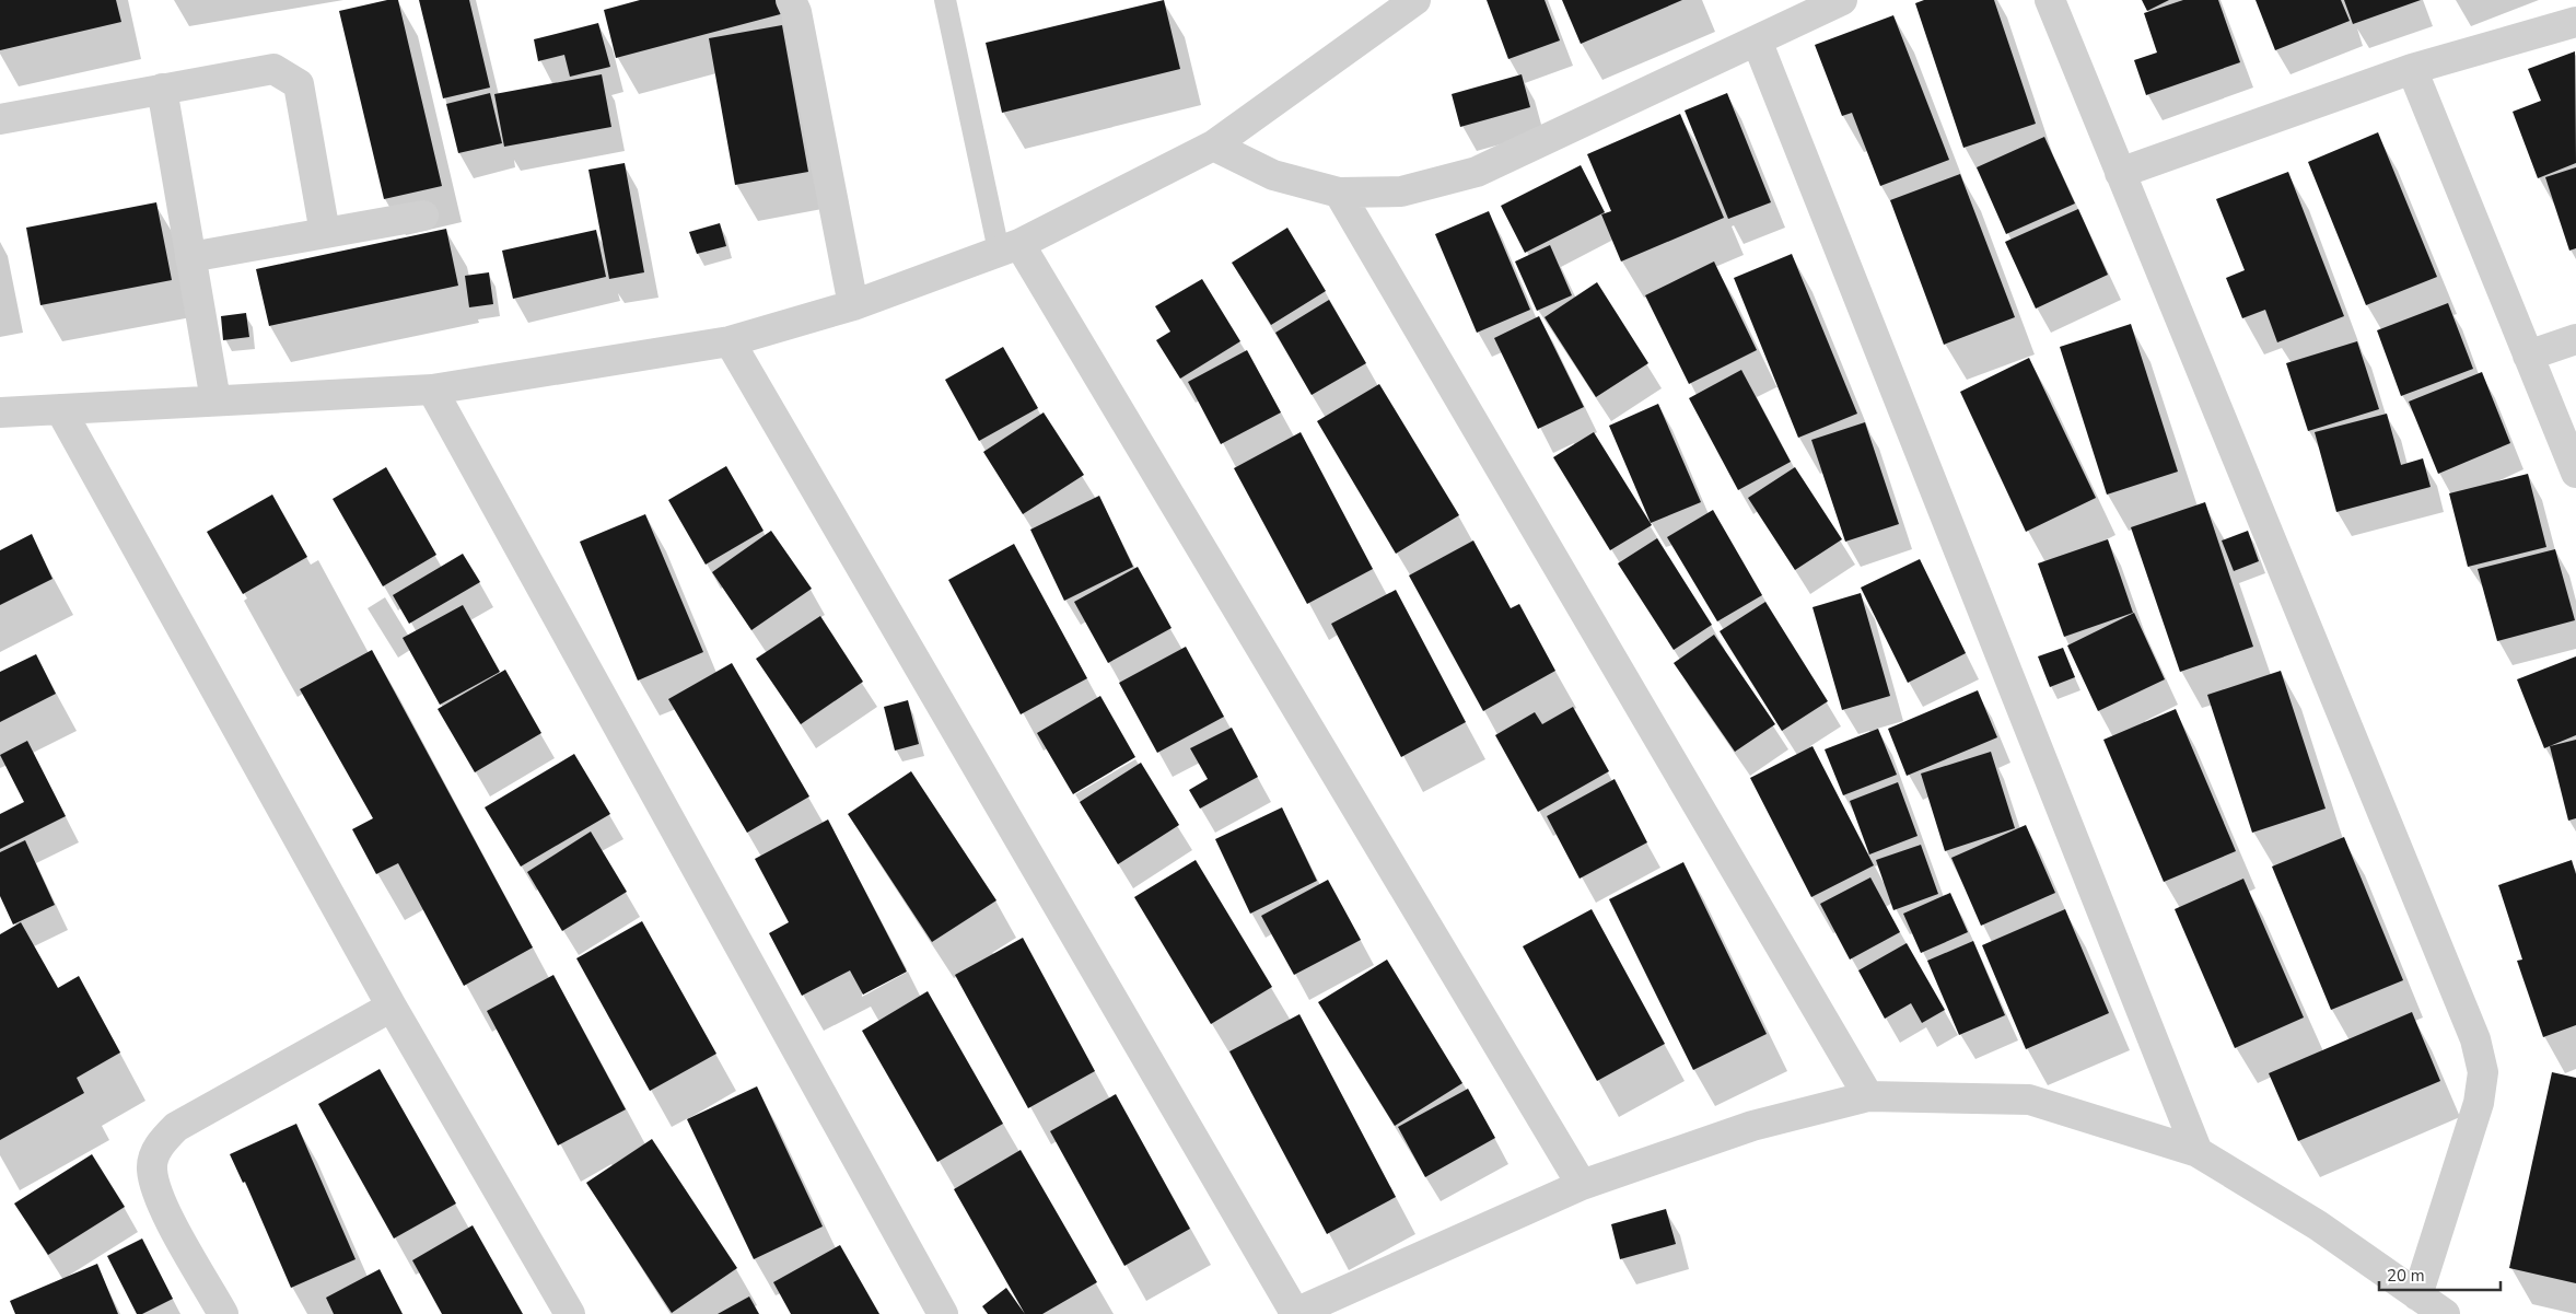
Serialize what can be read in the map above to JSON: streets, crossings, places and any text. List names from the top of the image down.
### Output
{
  "scale_bar": "20 m"
}
